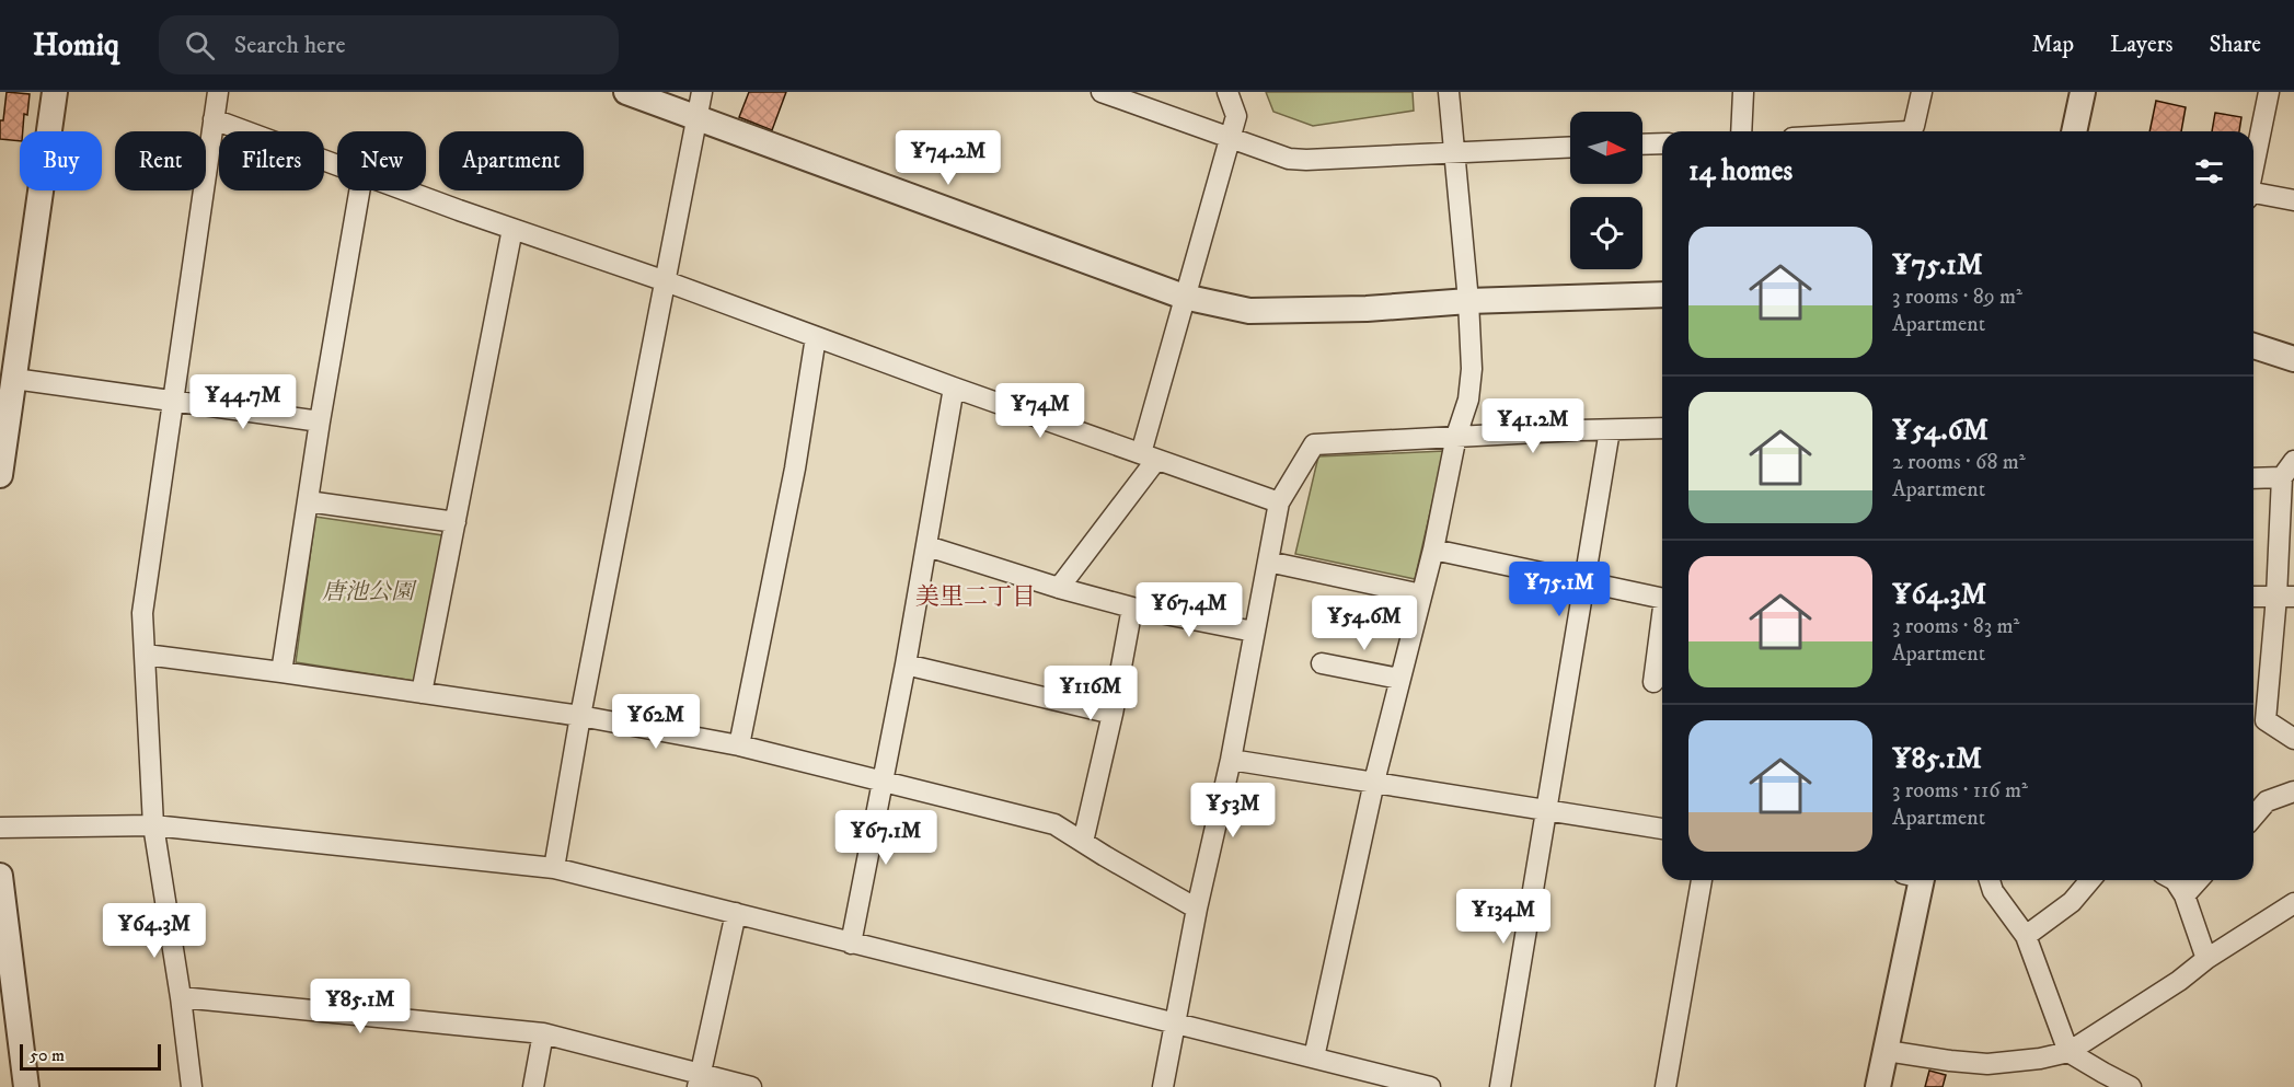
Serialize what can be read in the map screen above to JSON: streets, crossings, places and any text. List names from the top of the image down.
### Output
{
  "districts": ["美里二丁目"],
  "parks": ["唐池公園"],
  "scale_bar": "50 m",
  "north": "right",
  "page": {
    "header": "Homiq",
    "search": "Search here",
    "nav": ["Map", "Layers", "Share"],
    "price": [
      "¥74.2M",
      "¥44.7M",
      "¥74M",
      "¥41.2M",
      "¥75.1M",
      "¥67.4M",
      "¥54.6M",
      "¥116M",
      "¥62M",
      "¥53M",
      "¥67.1M",
      "¥134M",
      "¥64.3M",
      "¥85.1M"
    ],
    "chip": [
      "Buy",
      "Rent",
      "Filters",
      "New",
      "Apartment"
    ],
    "heading": "14 homes",
    "list": [
      {
        "name": "¥75.1M",
        "note": "3 rooms · 89 m² · Apartment"
      },
      {
        "name": "¥54.6M",
        "note": "2 rooms · 68 m² · Apartment"
      },
      {
        "name": "¥64.3M",
        "note": "3 rooms · 83 m² · Apartment"
      },
      {
        "name": "¥85.1M",
        "note": "3 rooms · 116 m² · Apartment"
      }
    ],
    "scale": "50 m"
  }
}
